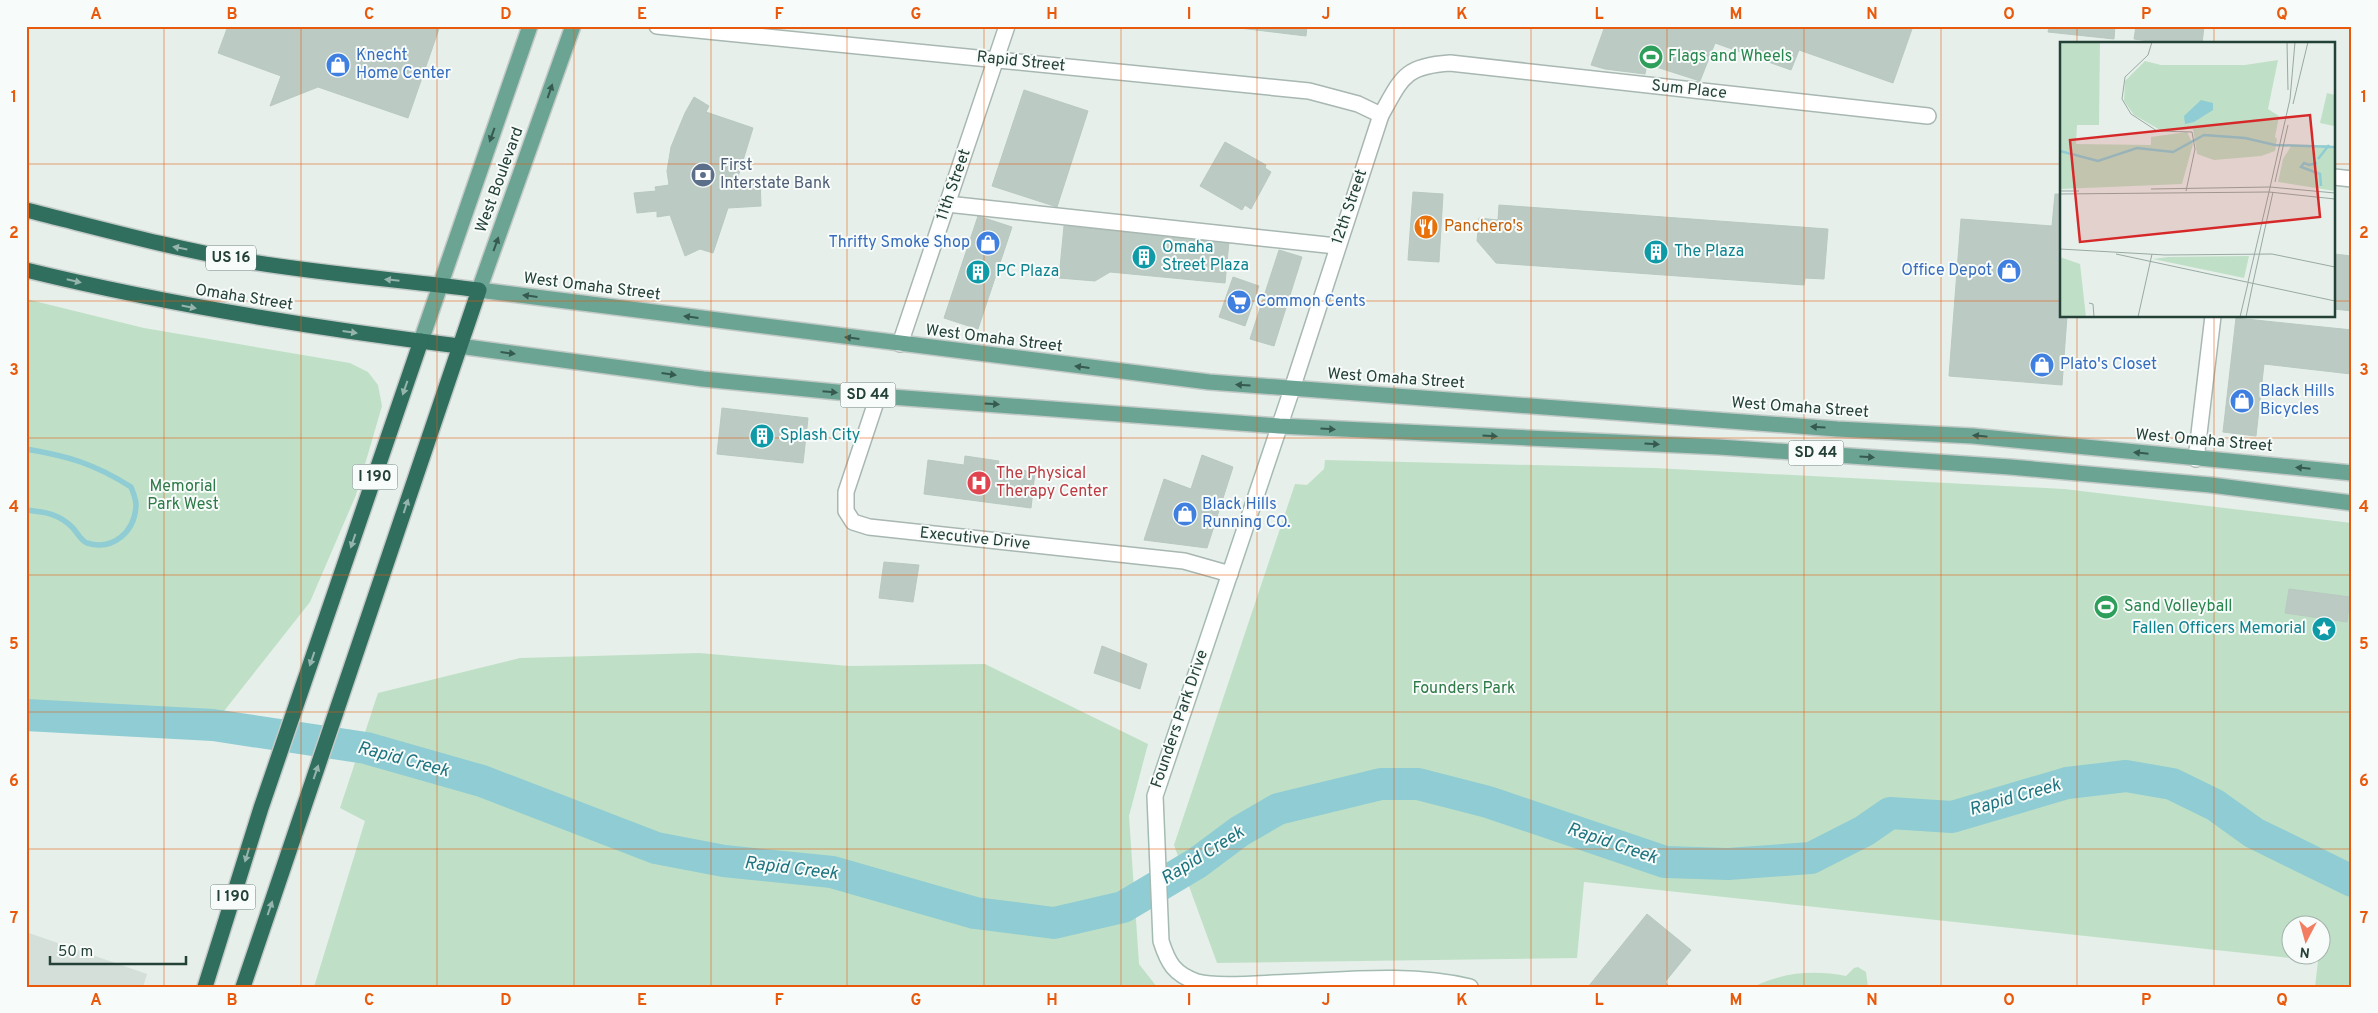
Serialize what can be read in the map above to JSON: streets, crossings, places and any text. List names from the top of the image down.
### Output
{
  "streets": {
    "highway": [
      "West Boulevard",
      "US 16",
      "West Omaha Street",
      "Omaha Street",
      "SD 44",
      "I 190"
    ],
    "street": [
      "Rapid Street",
      "Sum Place",
      "11th Street",
      "12th Street",
      "Executive Drive",
      "Founders Park Drive"
    ]
  },
  "crossings": [
    ["Rapid Street", "11th Street"],
    ["Rapid Street", "12th Street"],
    ["Sum Place", "12th Street"],
    ["West Boulevard", "US 16"],
    ["West Boulevard", "West Omaha Street"],
    ["West Boulevard", "Omaha Street"],
    ["West Boulevard", "SD 44"],
    ["West Boulevard", "I 190"],
    ["11th Street", "West Omaha Street"],
    ["12th Street", "West Omaha Street"],
    ["12th Street", "Founders Park Drive"],
    ["US 16", "West Omaha Street"],
    ["West Omaha Street", "Founders Park Drive"],
    ["Omaha Street", "SD 44"],
    ["Omaha Street", "I 190"],
    ["SD 44", "I 190"],
    ["SD 44", "Executive Drive"],
    ["SD 44", "Founders Park Drive"],
    ["Executive Drive", "Founders Park Drive"]
  ],
  "one_way": ["West Omaha Street"],
  "water": ["Rapid Creek"],
  "parks": ["Memorial Park West", "Founders Park"],
  "places": {
    "sports": ["Flags and Wheels", "Sand Volleyball"],
    "shop": [
      "Knecht Home Center",
      "Thrifty Smoke Shop",
      "Office Depot",
      "Plato's Closet",
      "Black Hills Bicycles",
      "Black Hills Running CO."
    ],
    "bank": ["First Interstate Bank"],
    "restaurant": ["Panchero's"],
    "building": [
      "The Plaza",
      "Omaha Street Plaza",
      "PC Plaza",
      "Splash City"
    ],
    "supermarket": ["Common Cents"],
    "hospital": ["The Physical Therapy Center"],
    "place": ["Fallen Officers Memorial"]
  },
  "scale_bar": "50 m",
  "north": "bottom",
  "grid": {
    "columns": [
      "A",
      "B",
      "C",
      "D",
      "E",
      "F",
      "G",
      "H",
      "I",
      "J",
      "K",
      "L",
      "M",
      "N",
      "O",
      "P",
      "Q"
    ],
    "rows": [
      "1",
      "2",
      "3",
      "4",
      "5",
      "6",
      "7"
    ]
  }
}
